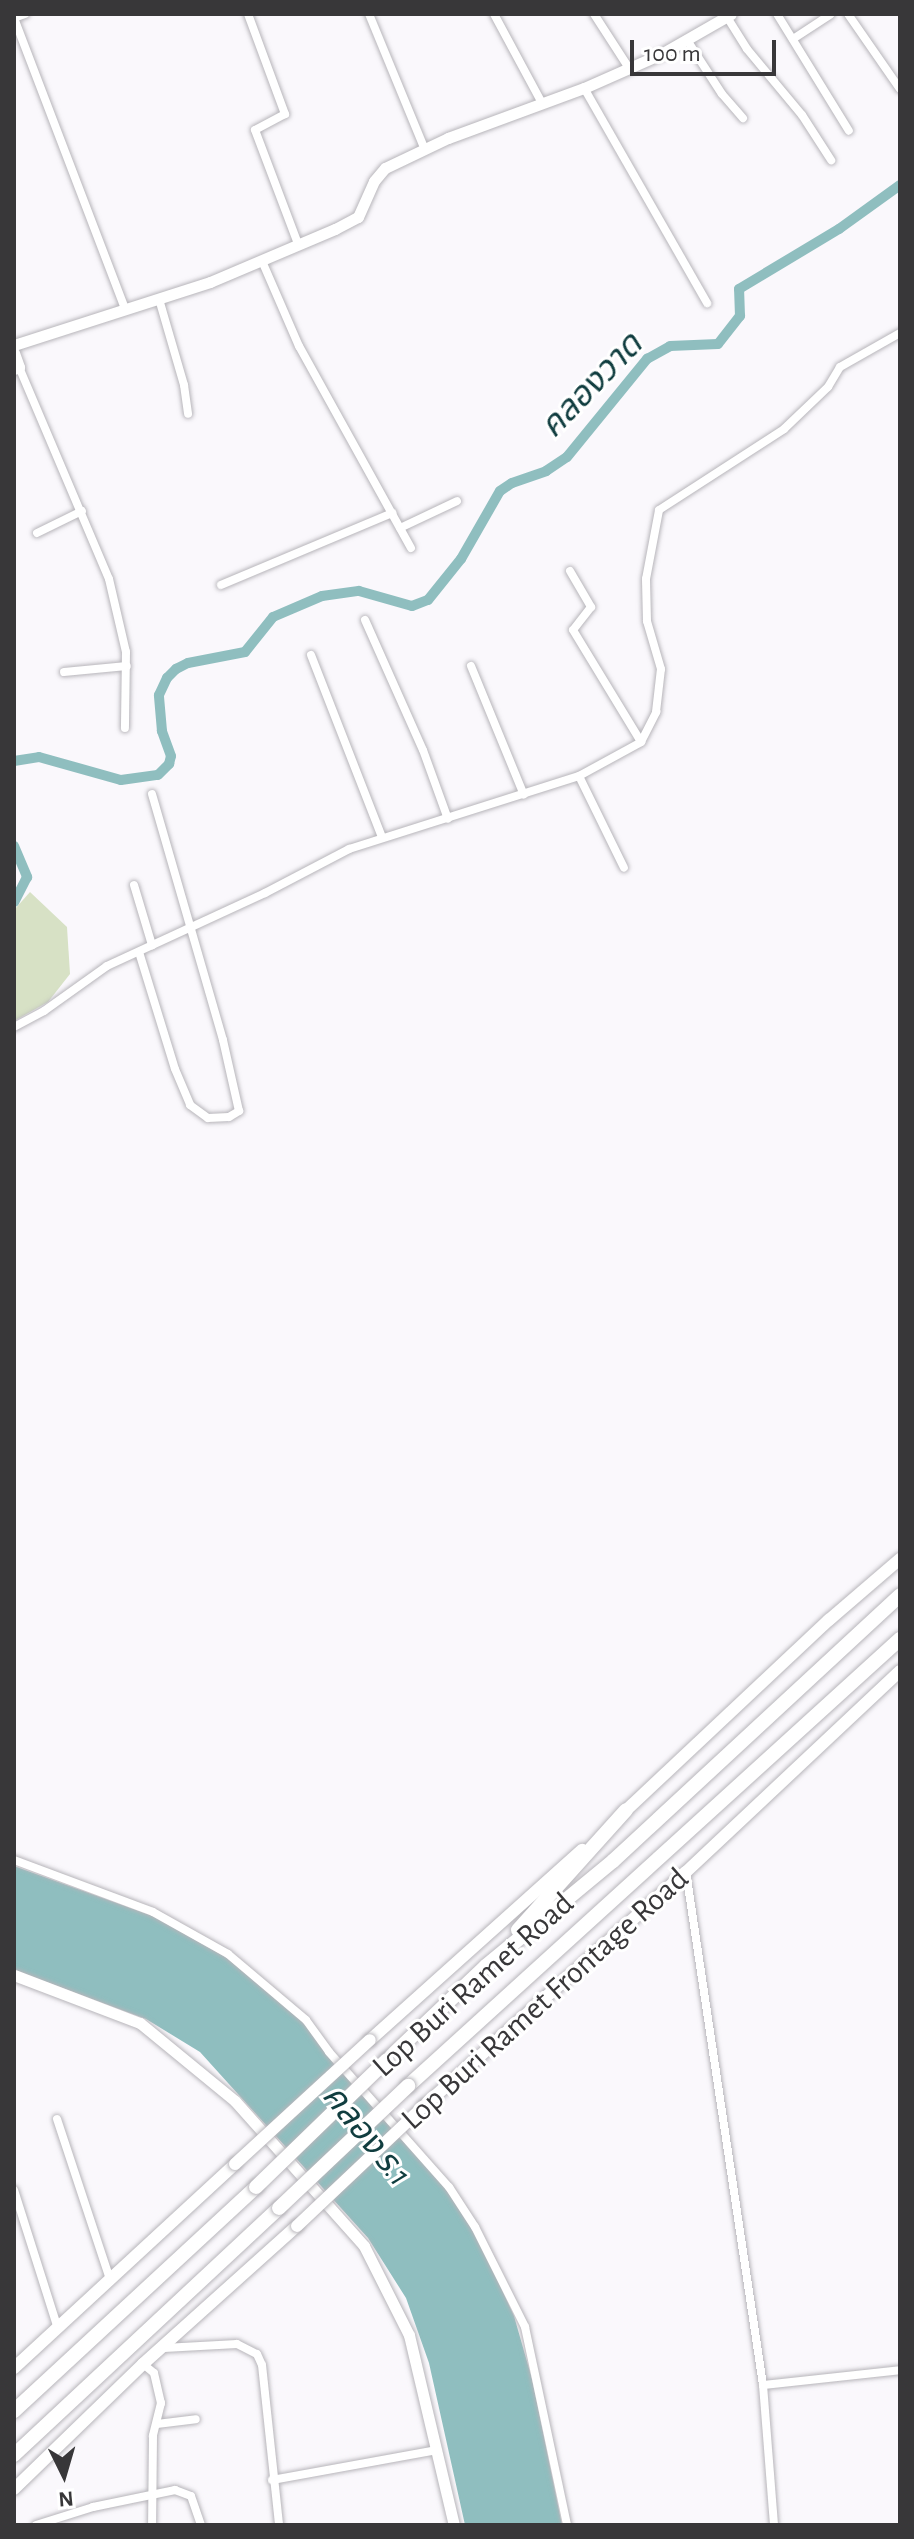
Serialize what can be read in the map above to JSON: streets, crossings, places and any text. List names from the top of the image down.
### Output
{
  "streets": {
    "main road": ["Lop Buri Ramet Road", "Lop Buri Ramet Frontage Road"]
  },
  "water": ["คลองวาด", "คลอง ร.1"],
  "scale_bar": "100 m",
  "north": "bottom"
}
